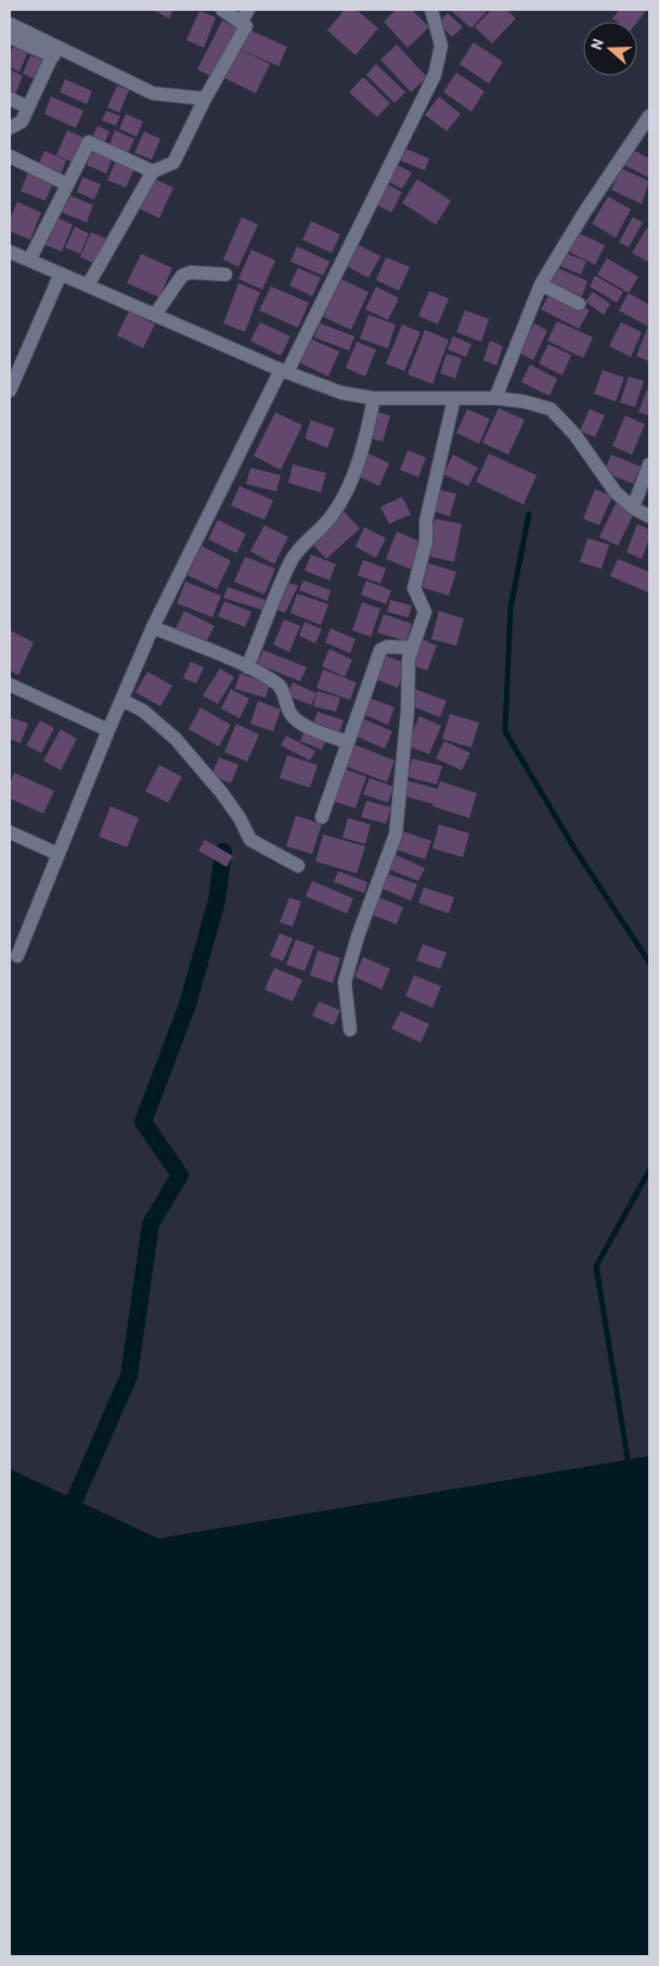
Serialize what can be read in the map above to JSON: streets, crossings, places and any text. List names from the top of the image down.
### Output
{
  "north": "left"
}
